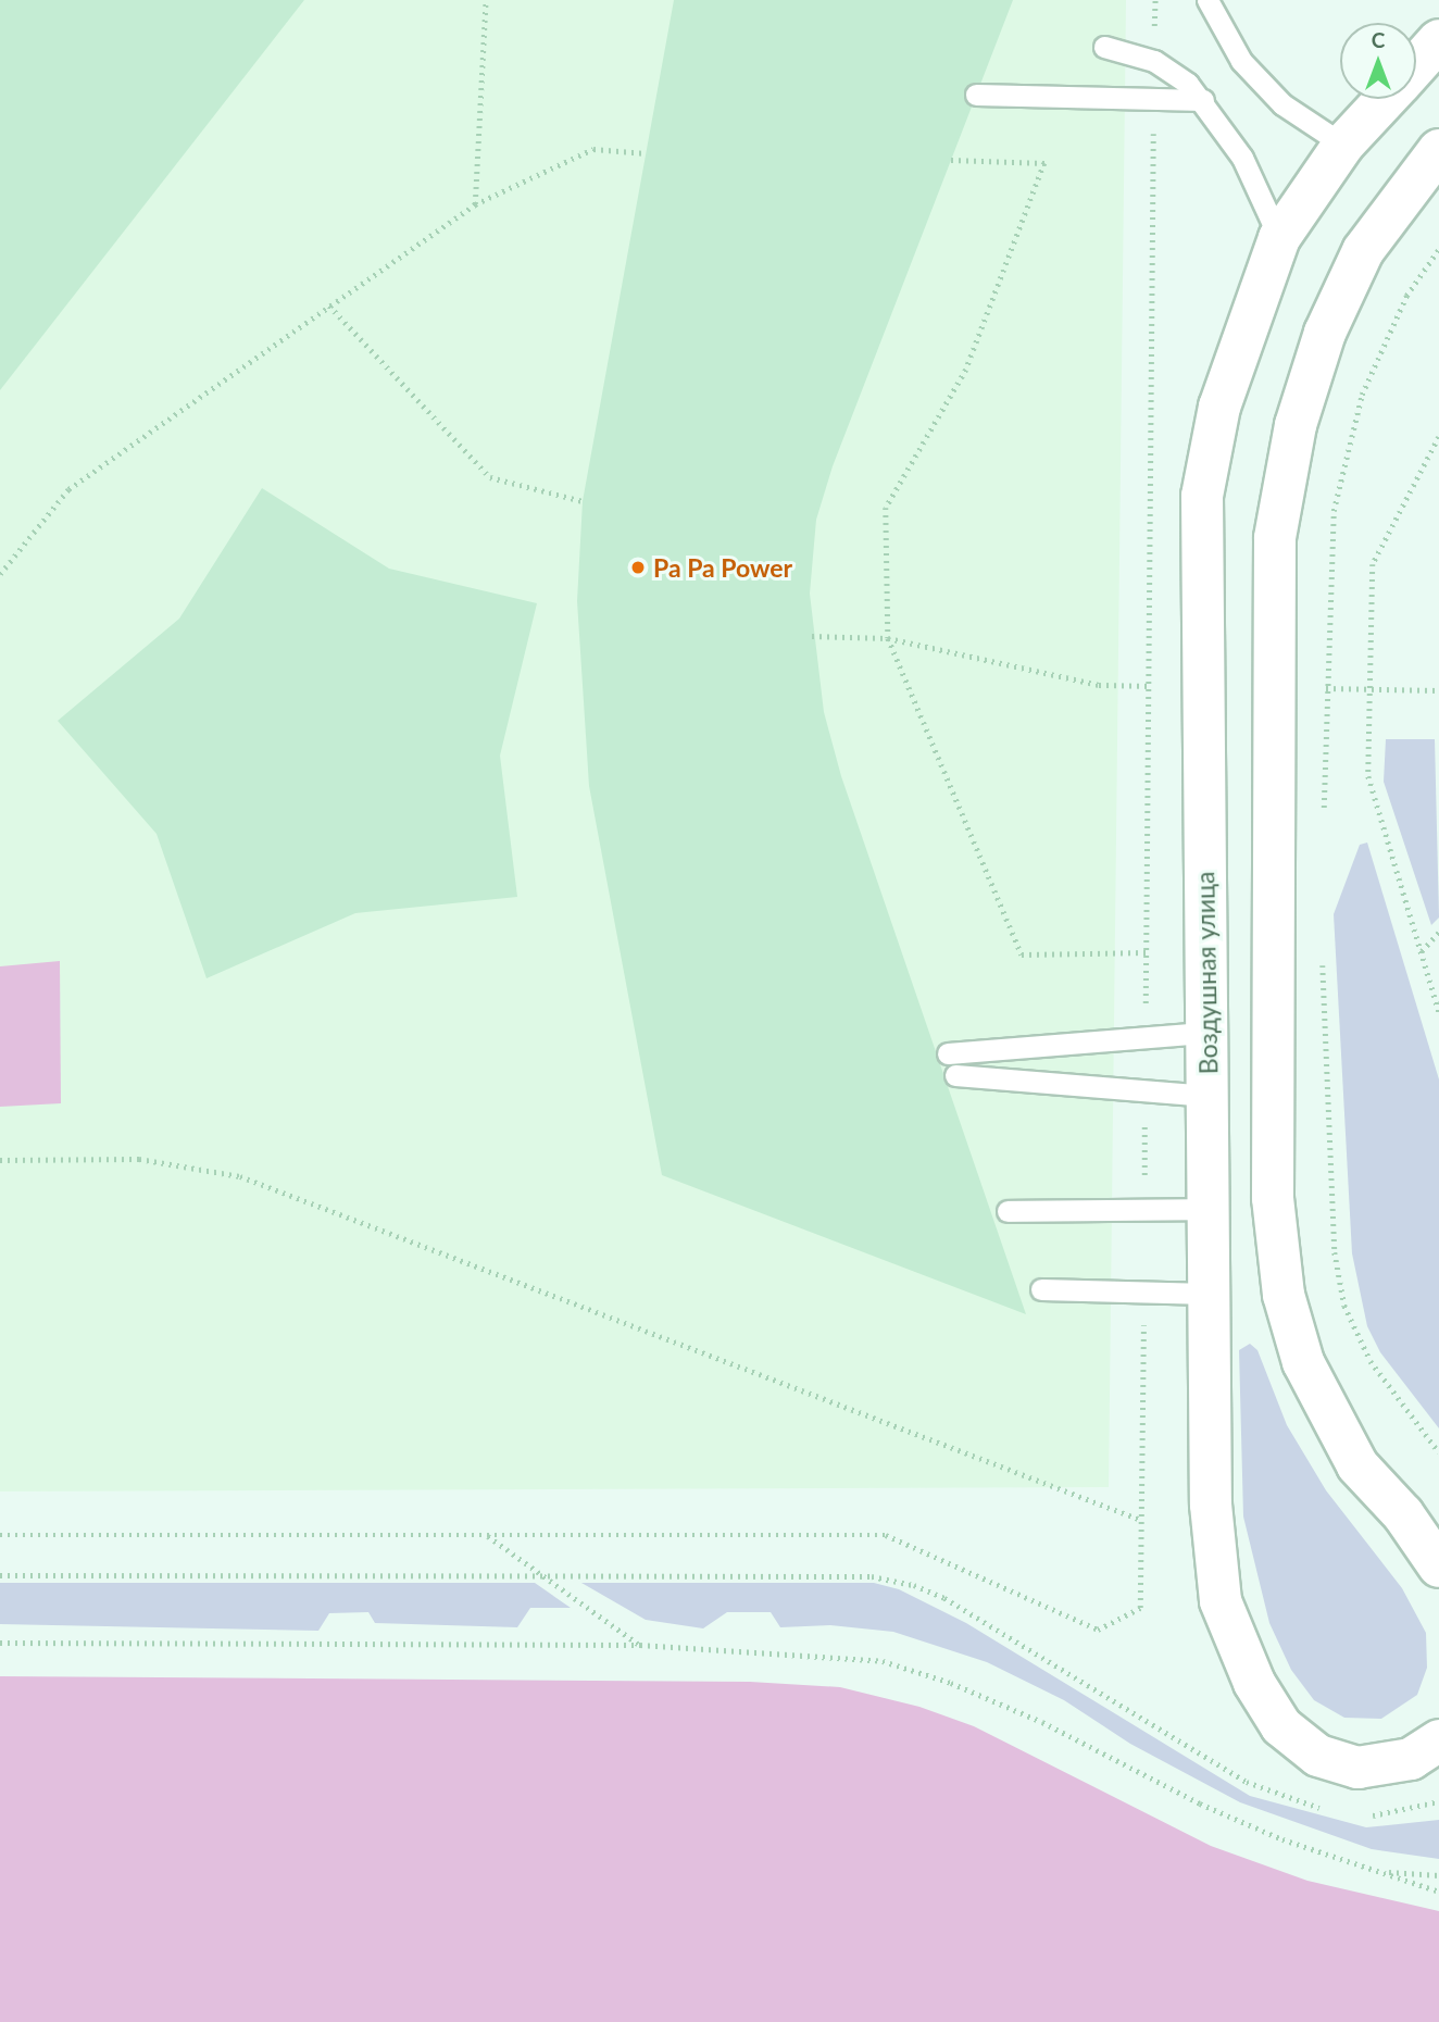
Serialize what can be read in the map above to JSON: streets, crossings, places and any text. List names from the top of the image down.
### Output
{
  "streets": {
    "street": ["Воздушная улица"]
  },
  "places": ["Pa Pa Power"],
  "north": "top"
}
